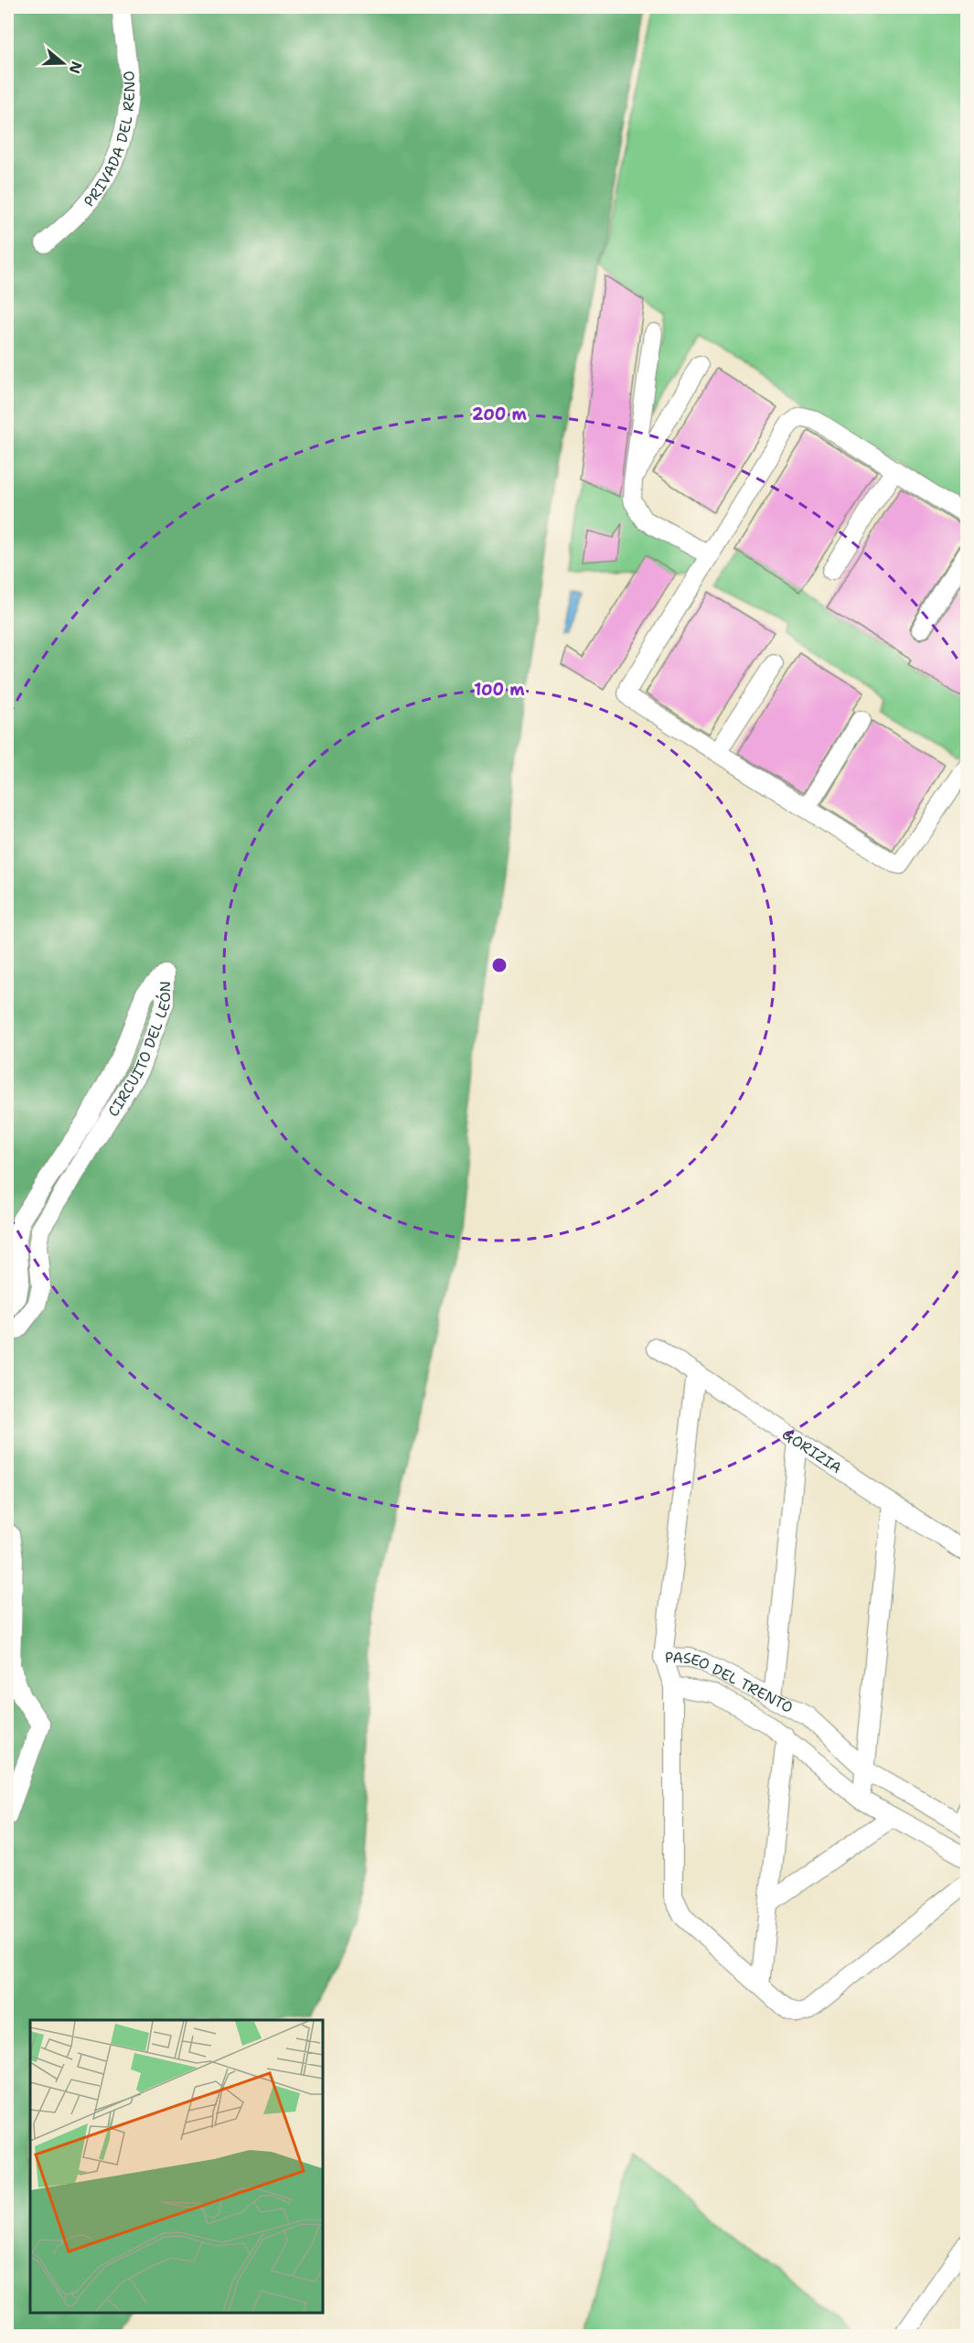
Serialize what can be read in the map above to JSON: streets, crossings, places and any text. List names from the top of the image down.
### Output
{
  "streets": {
    "street": [
      "PRIVADA DEL RENO",
      "CIRCUITO DEL LEÓN",
      "GORIZIA",
      "PASEO DEL TRENTO"
    ]
  },
  "north": "right",
  "rings": ["200 m", "100 m"]
}
